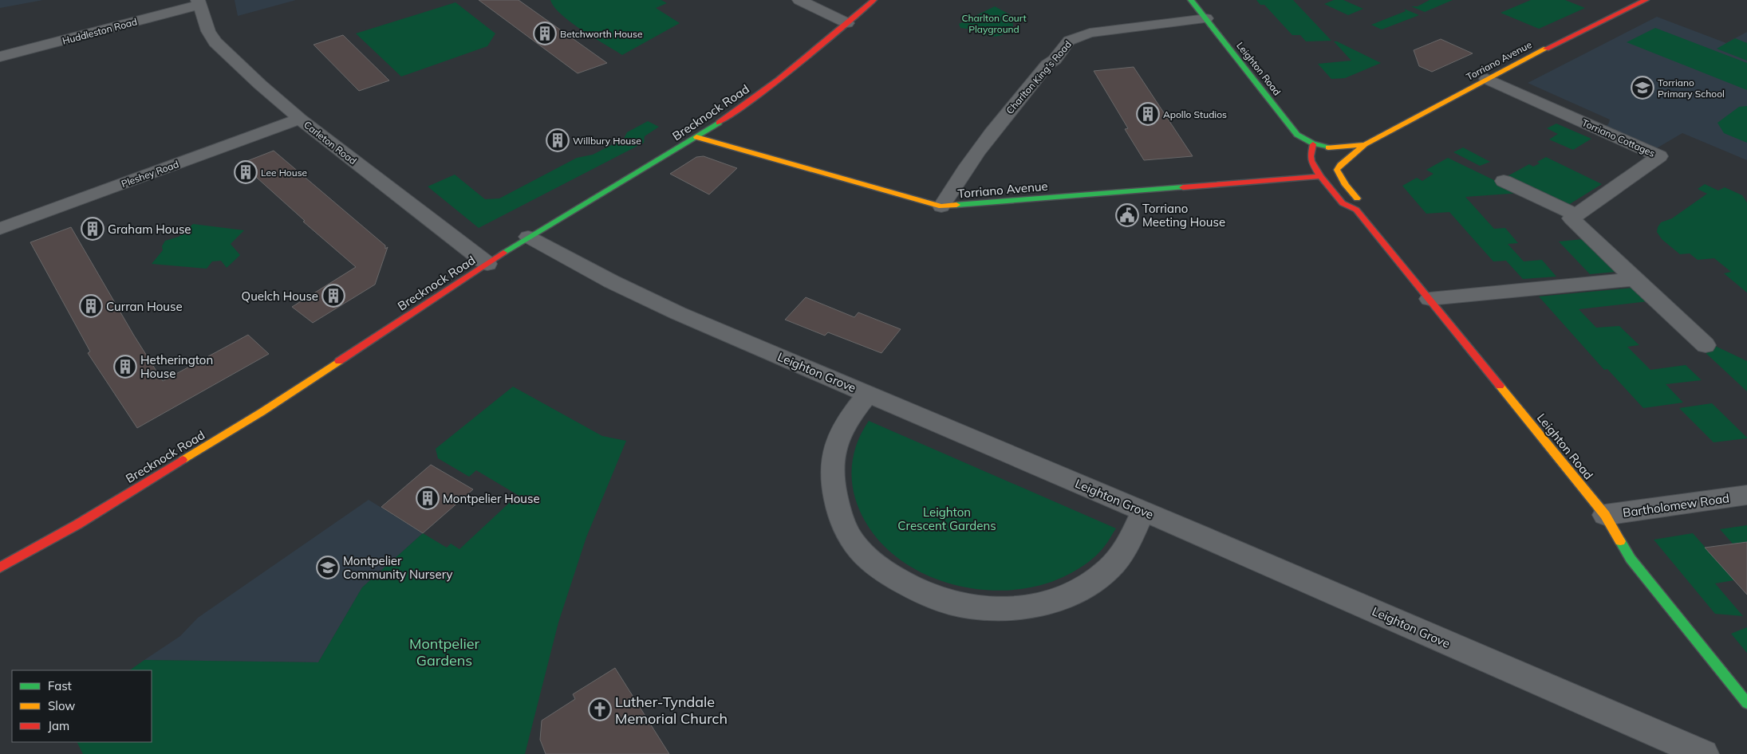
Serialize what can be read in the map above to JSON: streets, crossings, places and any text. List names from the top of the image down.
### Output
{
  "streets": {
    "main road": ["Torriano Avenue", "Leighton Road", "Brecknock Road"],
    "street": [
      "Huddleston Road",
      "Charlton King's Road",
      "Torriano Cottages",
      "Carleton Road",
      "Pleshey Road",
      "Leighton Grove",
      "Bartholomew Road"
    ]
  },
  "crossings": [
    ["Huddleston Road", "Carleton Road"],
    ["Torriano Avenue", "Leighton Road"],
    ["Torriano Avenue", "Charlton King's Road"],
    ["Torriano Avenue", "Brecknock Road"],
    ["Torriano Avenue", "Torriano Cottages"],
    ["Leighton Road", "Charlton King's Road"],
    ["Leighton Road", "Bartholomew Road"],
    ["Brecknock Road", "Carleton Road"],
    ["Brecknock Road", "Leighton Grove"],
    ["Carleton Road", "Pleshey Road"]
  ],
  "parks": ["Charlton Court Playground", "Leighton Crescent Gardens", "Montpelier Gardens"],
  "places": {
    "building": [
      "Betchworth House",
      "Apollo Studios",
      "Willbury House",
      "Lee House",
      "Graham House",
      "Quelch House",
      "Curran House",
      "Hetherington House",
      "Montpelier House"
    ],
    "school or university": ["Torriano Primary School", "Montpelier Community Nursery"],
    "public building": ["Torriano Meeting House"],
    "church": ["Luther-Tyndale Memorial Church"]
  },
  "legend": ["Fast", "Slow", "Jam"]
}
